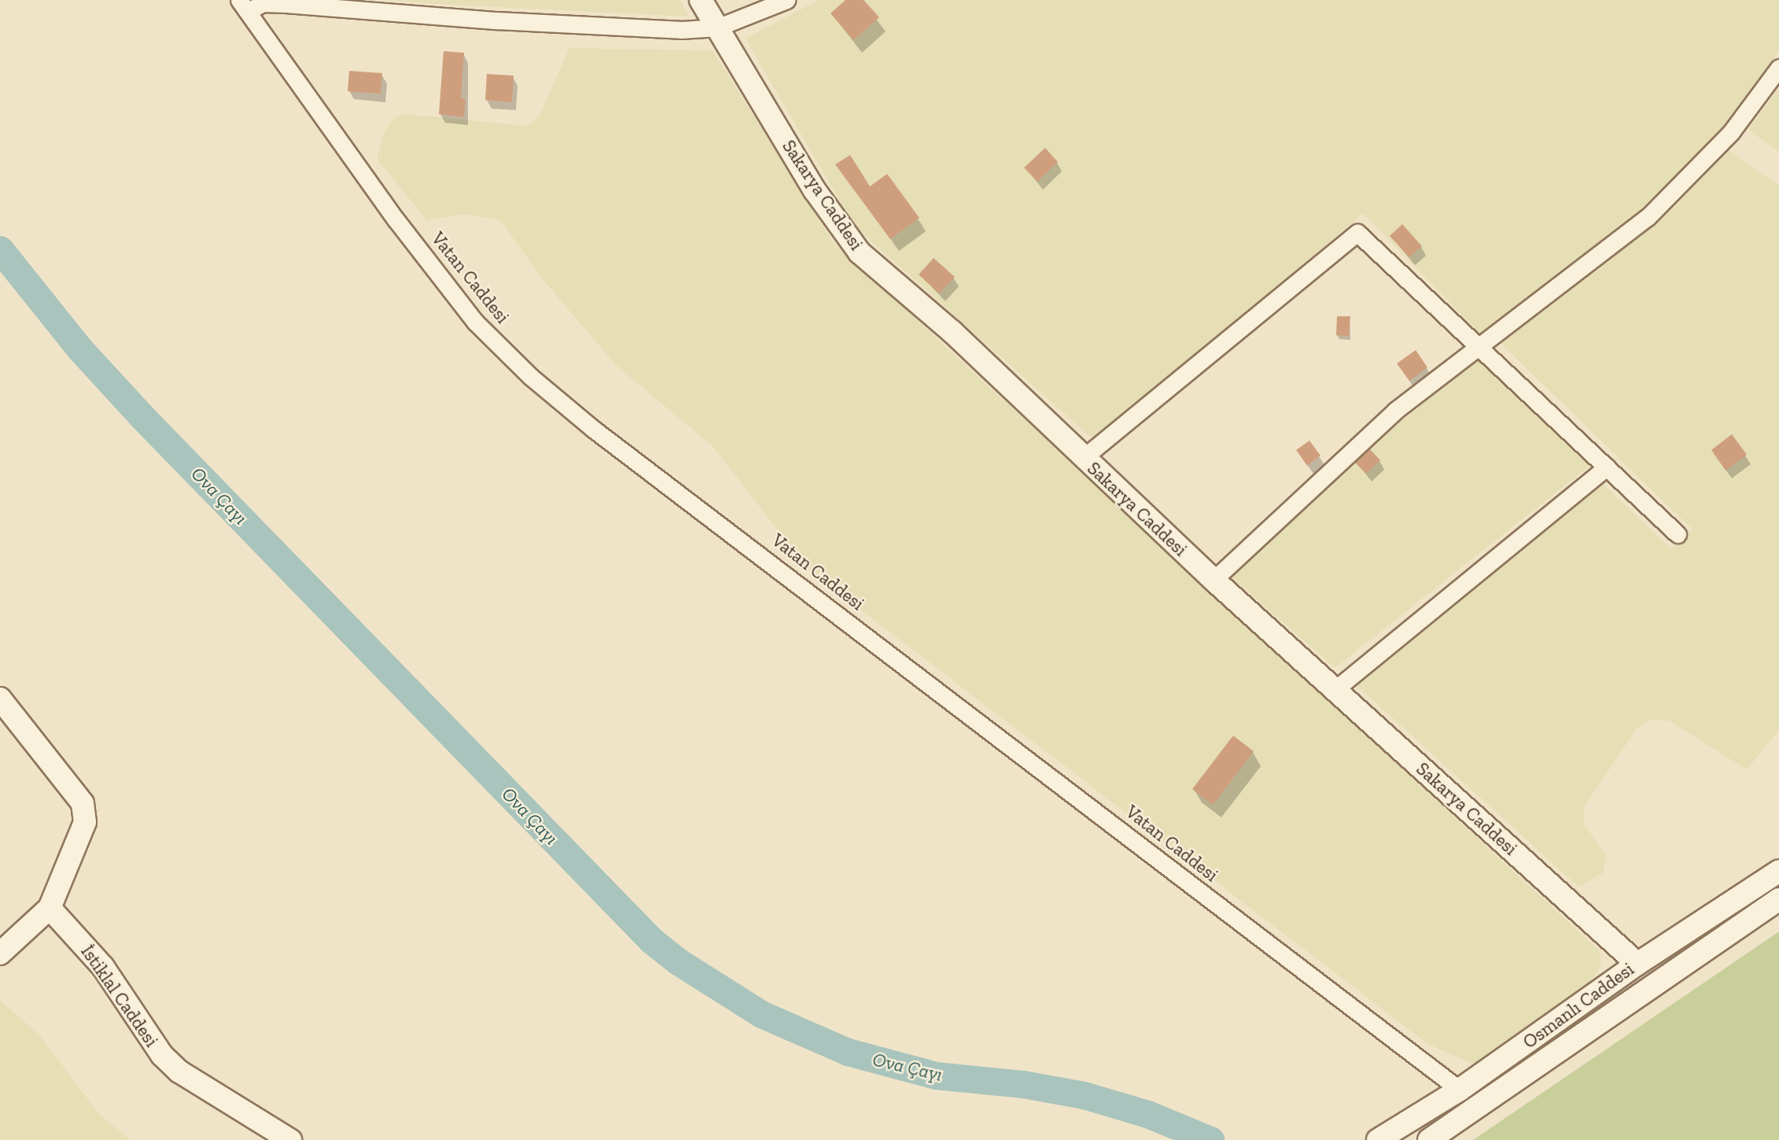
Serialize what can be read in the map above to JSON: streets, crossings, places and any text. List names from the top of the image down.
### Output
{
  "streets": {
    "street": [
      "Sakarya Caddesi",
      "Vatan Caddesi",
      "İstiklal Caddesi",
      "Osmanlı Caddesi"
    ]
  },
  "crossings": [
    ["Sakarya Caddesi", "Osmanlı Caddesi"],
    ["Vatan Caddesi", "Osmanlı Caddesi"]
  ],
  "water": ["Ova Çayı"]
}
